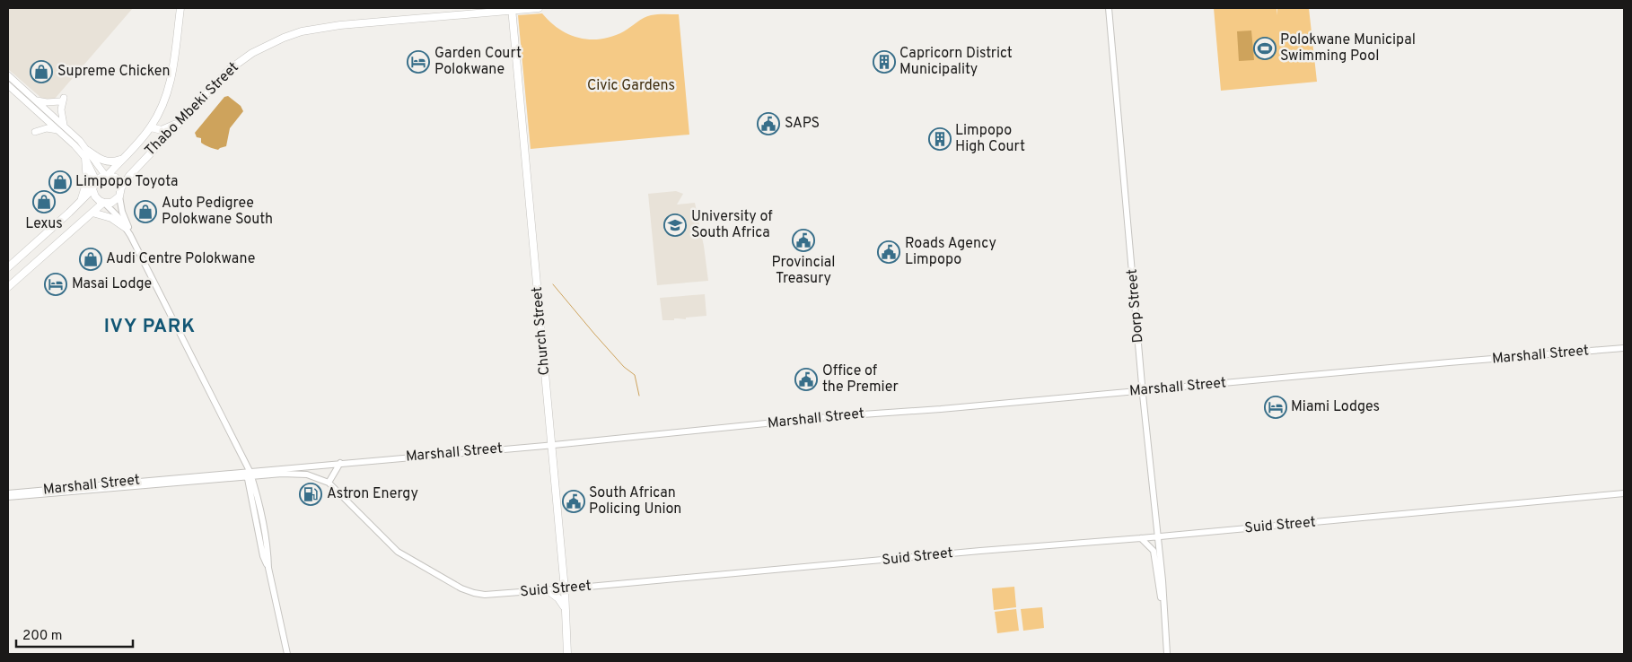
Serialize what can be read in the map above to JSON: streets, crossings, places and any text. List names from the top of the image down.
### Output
{
  "streets": {
    "main road": ["Thabo Mbeki Street", "Church Street"],
    "street": ["Dorp Street", "Marshall Street", "Suid Street"]
  },
  "crossings": [
    ["Thabo Mbeki Street", "Church Street"],
    ["Dorp Street", "Marshall Street"],
    ["Dorp Street", "Suid Street"],
    ["Church Street", "Marshall Street"],
    ["Church Street", "Suid Street"],
    ["Marshall Street", "Suid Street"]
  ],
  "districts": ["IVY PARK"],
  "parks": ["Civic Gardens"],
  "places": {
    "sports": ["Polokwane Municipal Swimming Pool"],
    "hotel": ["Garden Court Polokwane", "Masai Lodge", "Miami Lodges"],
    "building": ["Capricorn District Municipality", "Limpopo High Court"],
    "shop": [
      "Supreme Chicken",
      "Limpopo Toyota",
      "Lexus",
      "Auto Pedigree Polokwane South",
      "Audi Centre Polokwane"
    ],
    "public building": [
      "SAPS",
      "Provincial Treasury",
      "Roads Agency Limpopo",
      "Office of the Premier",
      "South African Policing Union"
    ],
    "school or university": ["University of South Africa"],
    "fuel station": ["Astron Energy"]
  },
  "scale_bar": "200 m"
}
